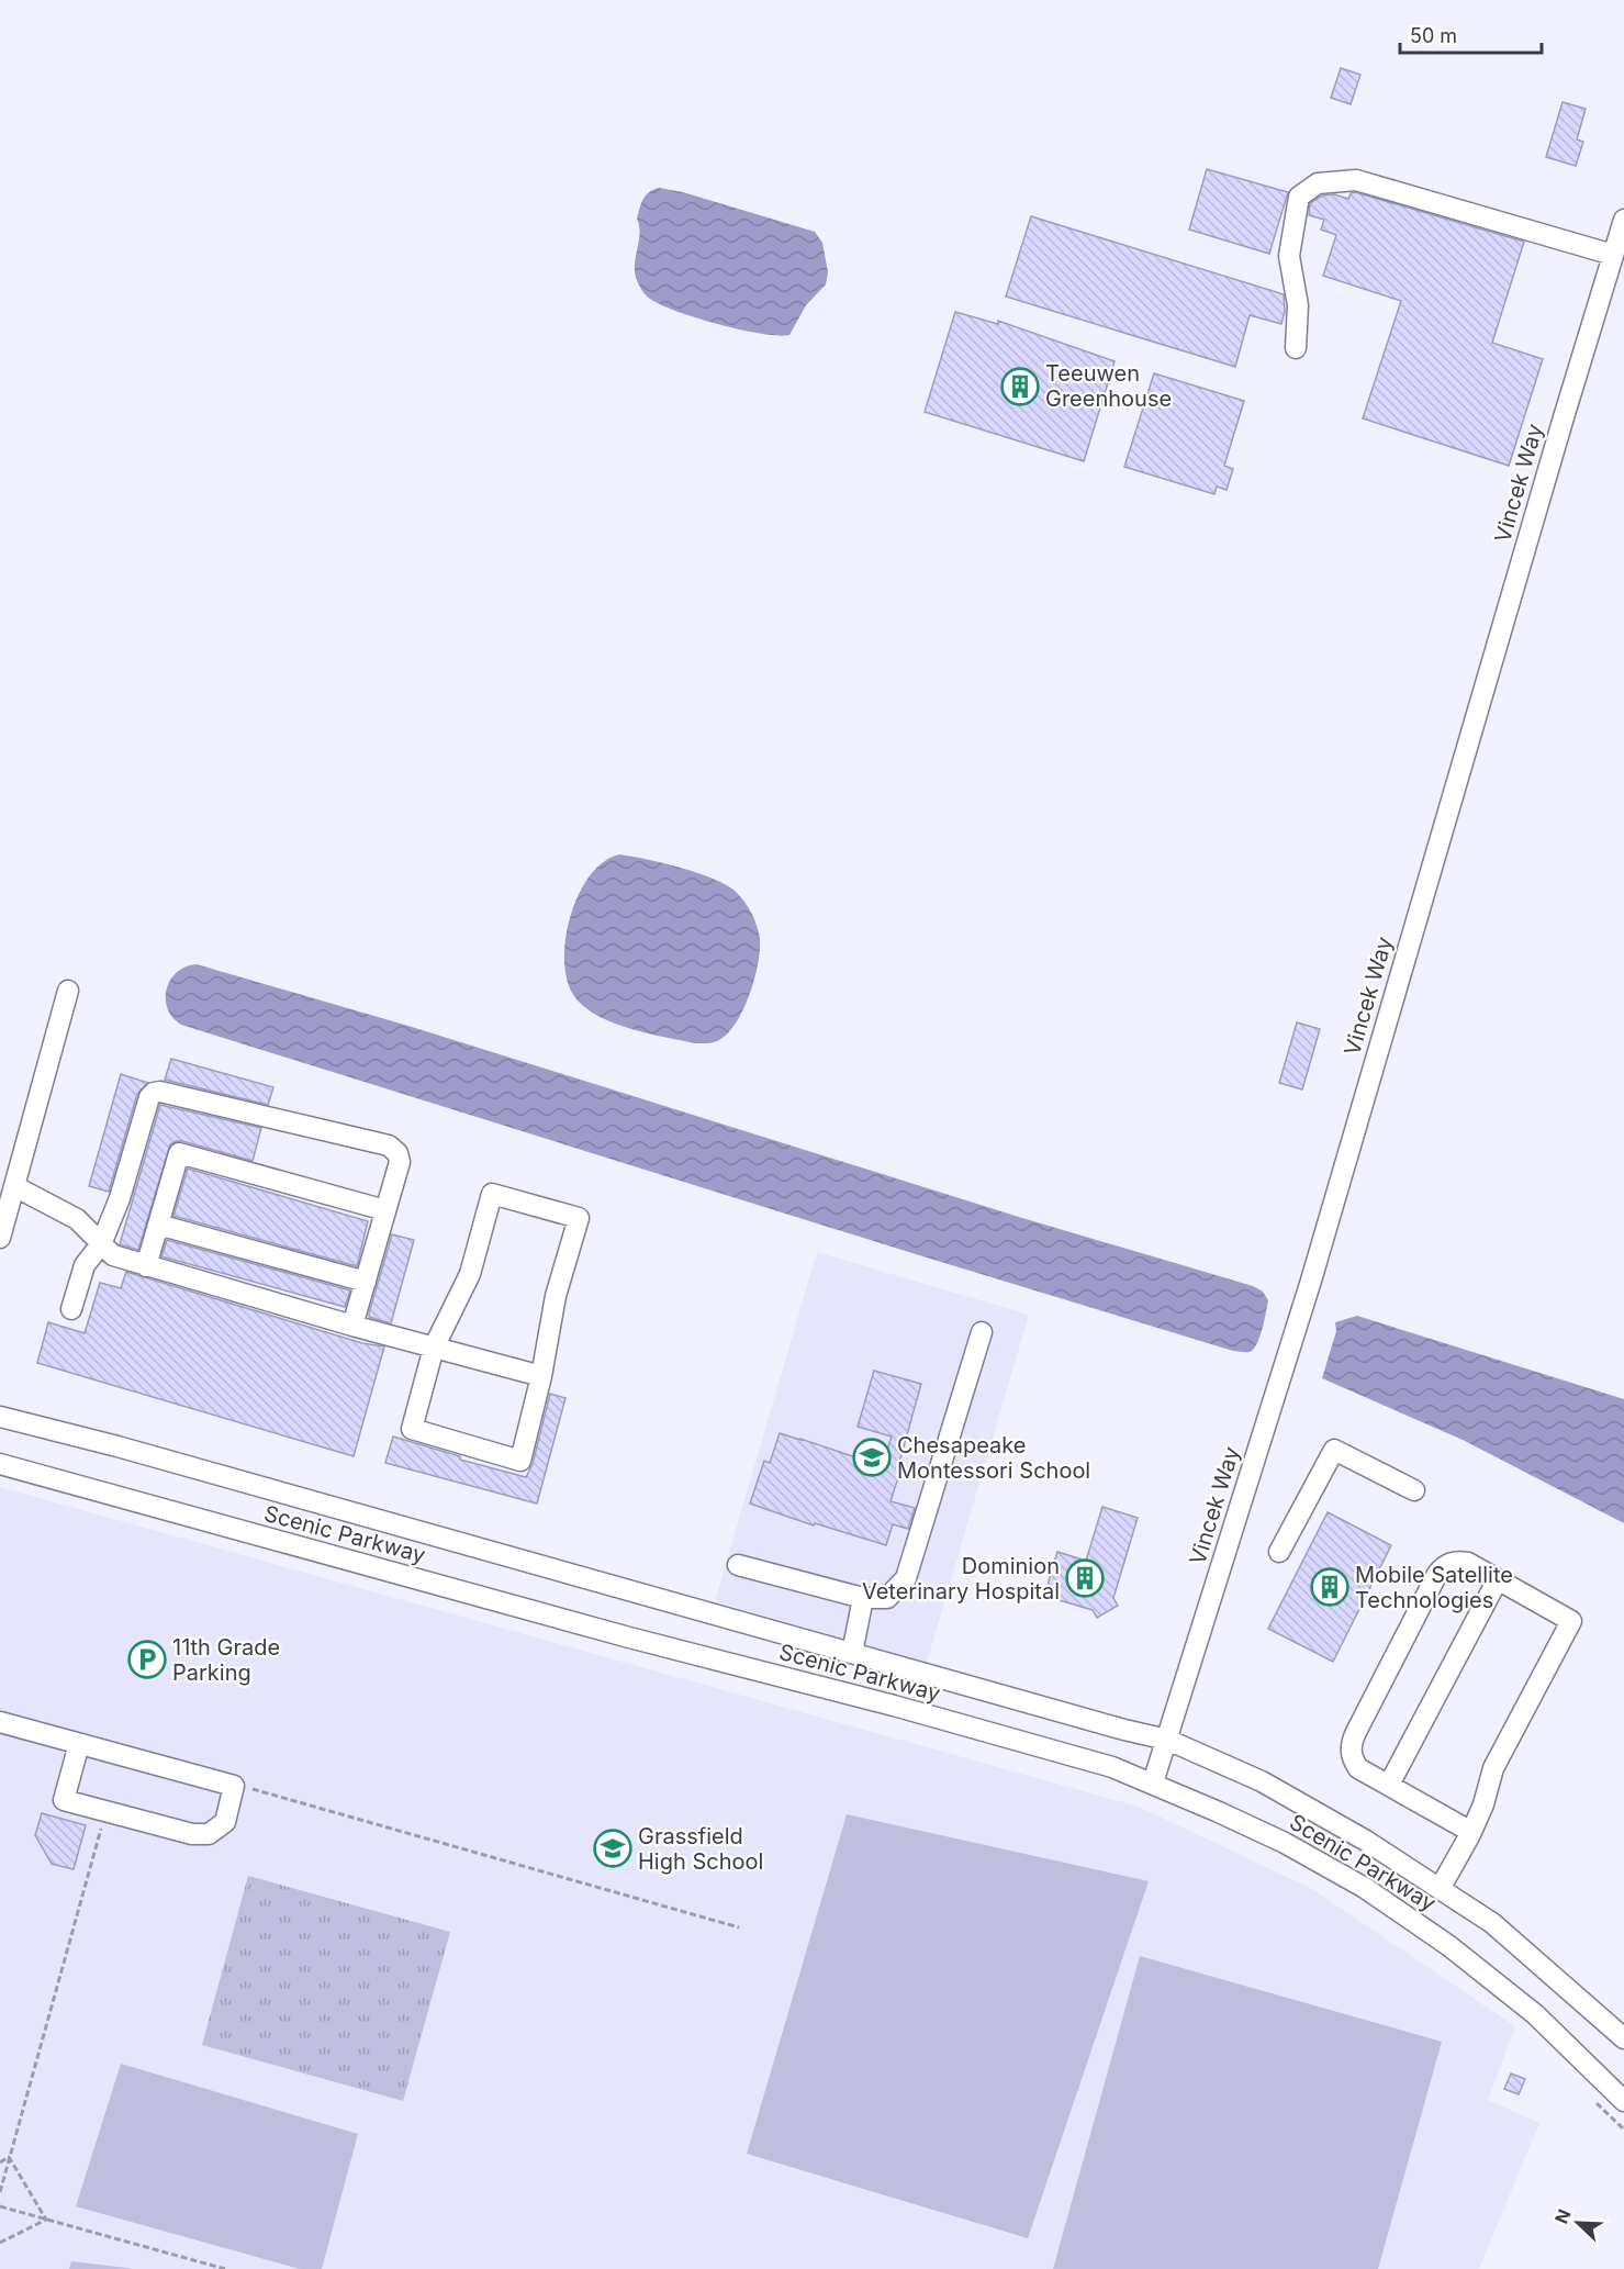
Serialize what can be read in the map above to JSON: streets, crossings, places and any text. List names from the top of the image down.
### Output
{
  "streets": {
    "street": ["Vincek Way", "Scenic Parkway"]
  },
  "crossings": [
    ["Vincek Way", "Scenic Parkway"]
  ],
  "places": {
    "building": ["Teeuwen Greenhouse", "Dominion Veterinary Hospital", "Mobile Satellite Technologies"],
    "school or university": ["Chesapeake Montessori School", "Grassfield High School"],
    "parking": ["11th Grade Parking"]
  },
  "scale_bar": "50 m",
  "north": "top left"
}
